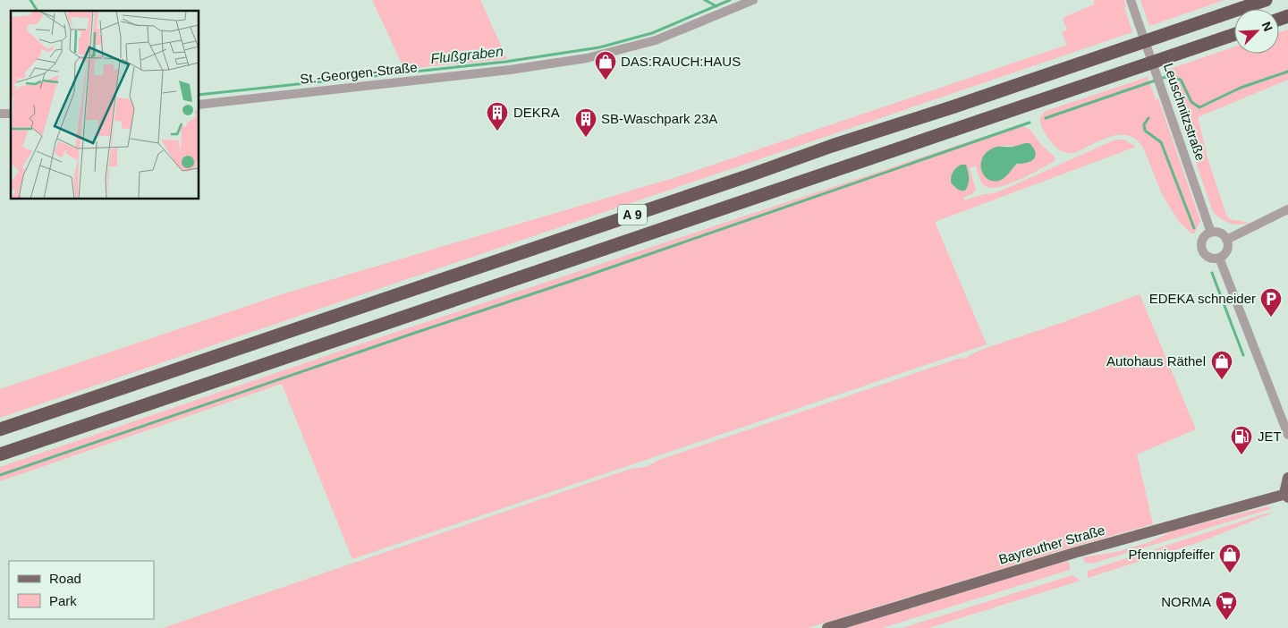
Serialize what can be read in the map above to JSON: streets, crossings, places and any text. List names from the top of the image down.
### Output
{
  "streets": {
    "highway": ["A 9"],
    "main road": ["Bayreuther Straße"],
    "street": ["St.-Georgen-Straße", "Leuschnitzstraße"]
  },
  "water": ["Flußgraben"],
  "places": {
    "shop": ["DAS:RAUCH:HAUS", "Autohaus Räthel", "Pfennigpfeiffer"],
    "building": ["DEKRA", "SB-Waschpark 23A"],
    "parking": ["EDEKA schneider"],
    "fuel station": ["JET"],
    "supermarket": ["NORMA"]
  },
  "legend": ["Road", "Park"],
  "north": "top right"
}
